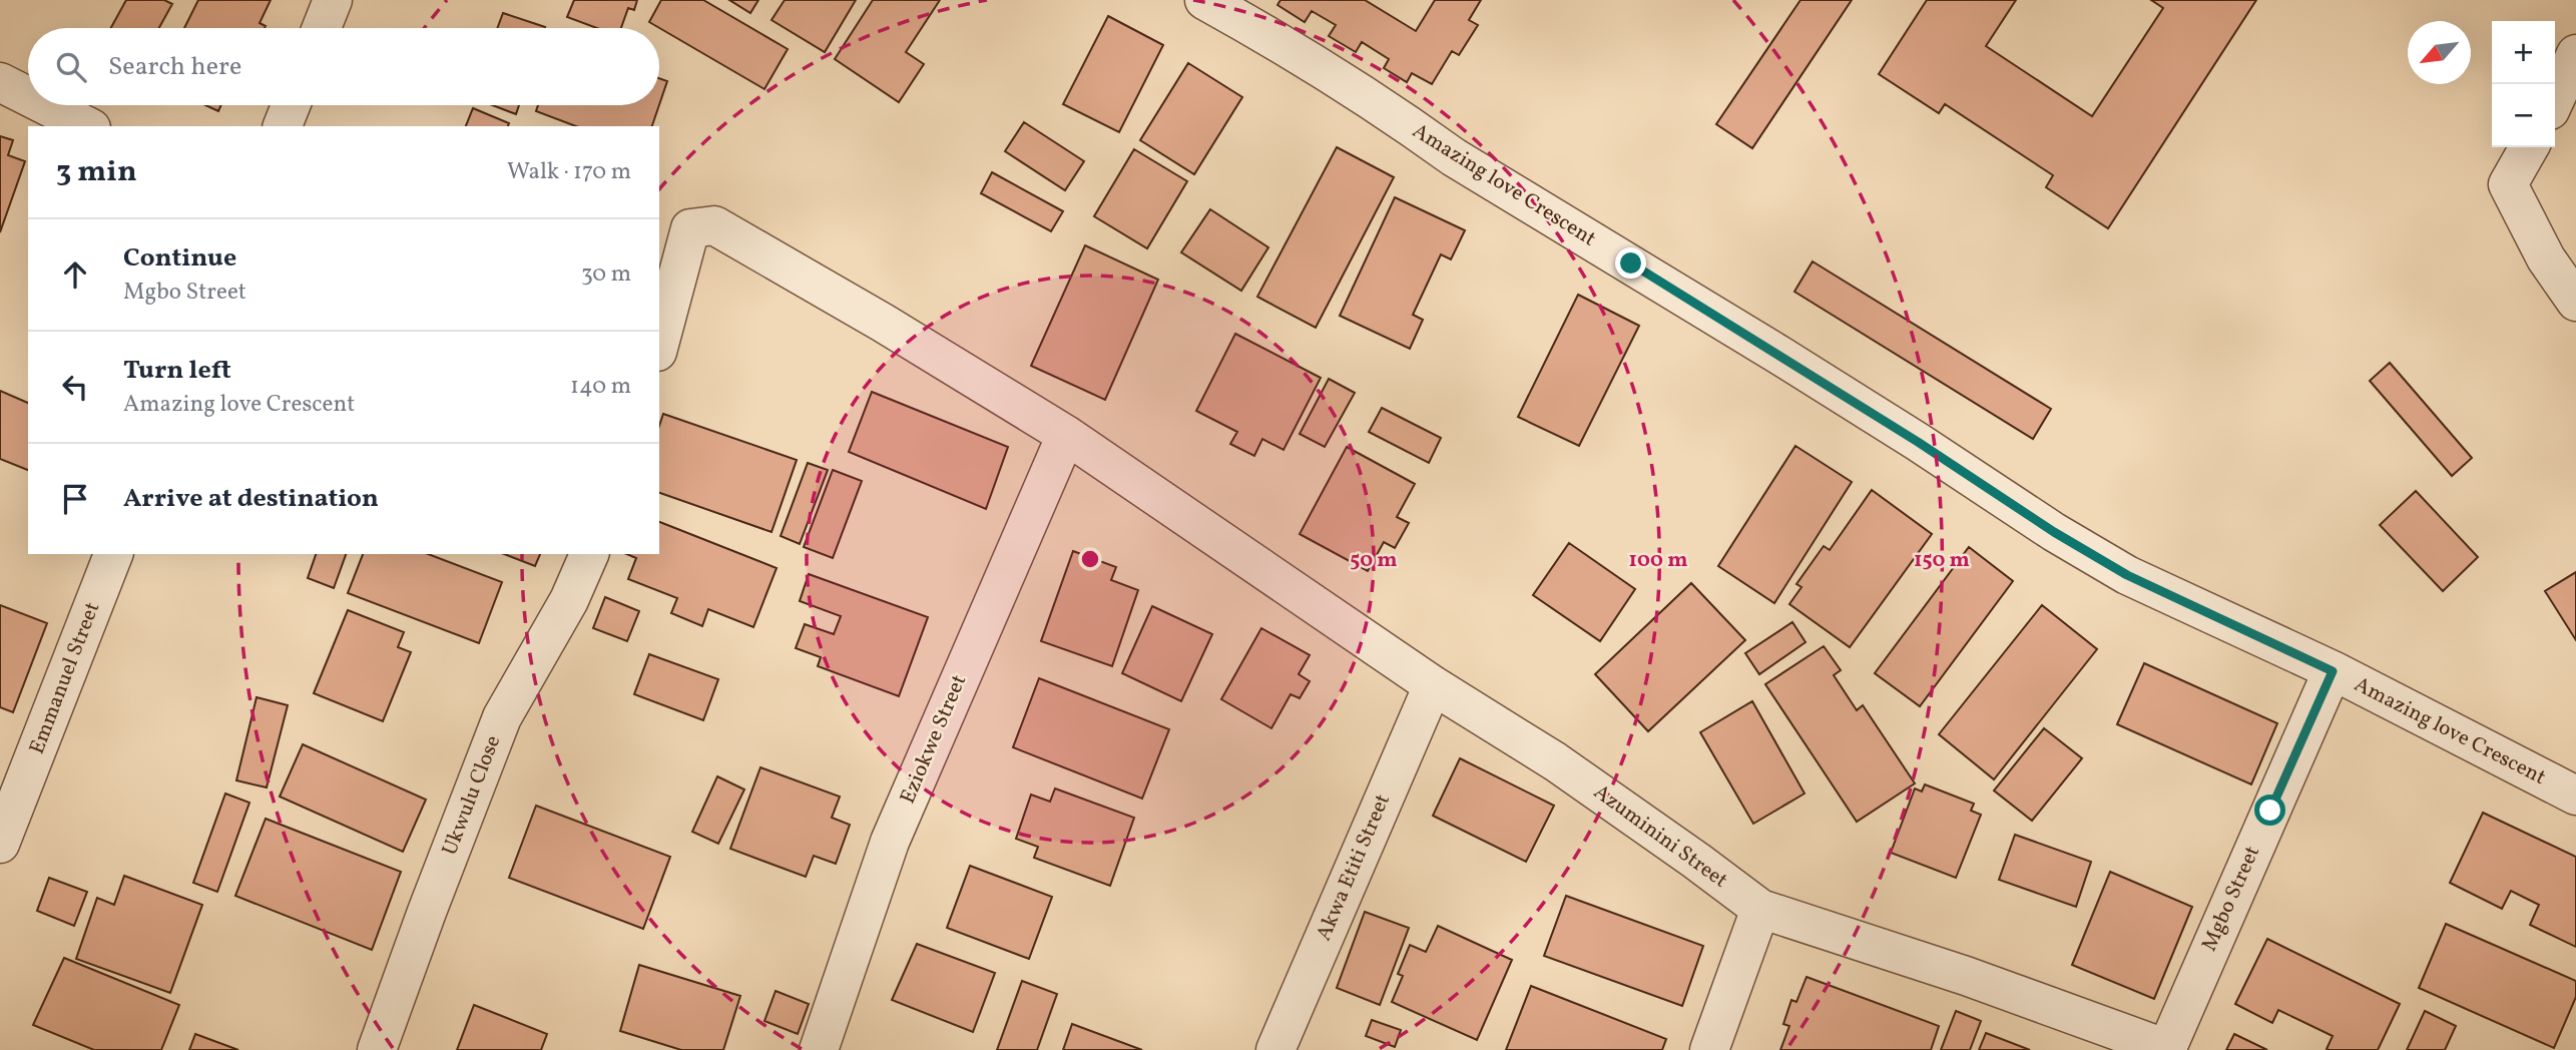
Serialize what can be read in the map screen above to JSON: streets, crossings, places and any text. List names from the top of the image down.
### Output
{
  "streets": {
    "street": [
      "Amazing love Crescent",
      "Emmanuel Street",
      "Eziokwe Street",
      "Ukwulu Close",
      "Azuminini Street",
      "Akwa Etiti Street",
      "Mgbo Street"
    ]
  },
  "crossings": [
    ["Amazing love Crescent", "Mgbo Street"],
    ["Eziokwe Street", "Azuminini Street"],
    ["Azuminini Street", "Akwa Etiti Street"],
    ["Azuminini Street", "Mgbo Street"]
  ],
  "north": "bottom left",
  "page": {
    "map_buttons": ["+", "−"],
    "search": "Search here",
    "heading": ["3 min", "Walk · 170 m"],
    "list": [
      ["Continue", "Mgbo Street", "30 m"],
      ["Turn left", "Amazing love Crescent", "140 m"],
      "Arrive at destination"
    ]
  },
  "rings": ["50 m", "100 m", "150 m"]
}
